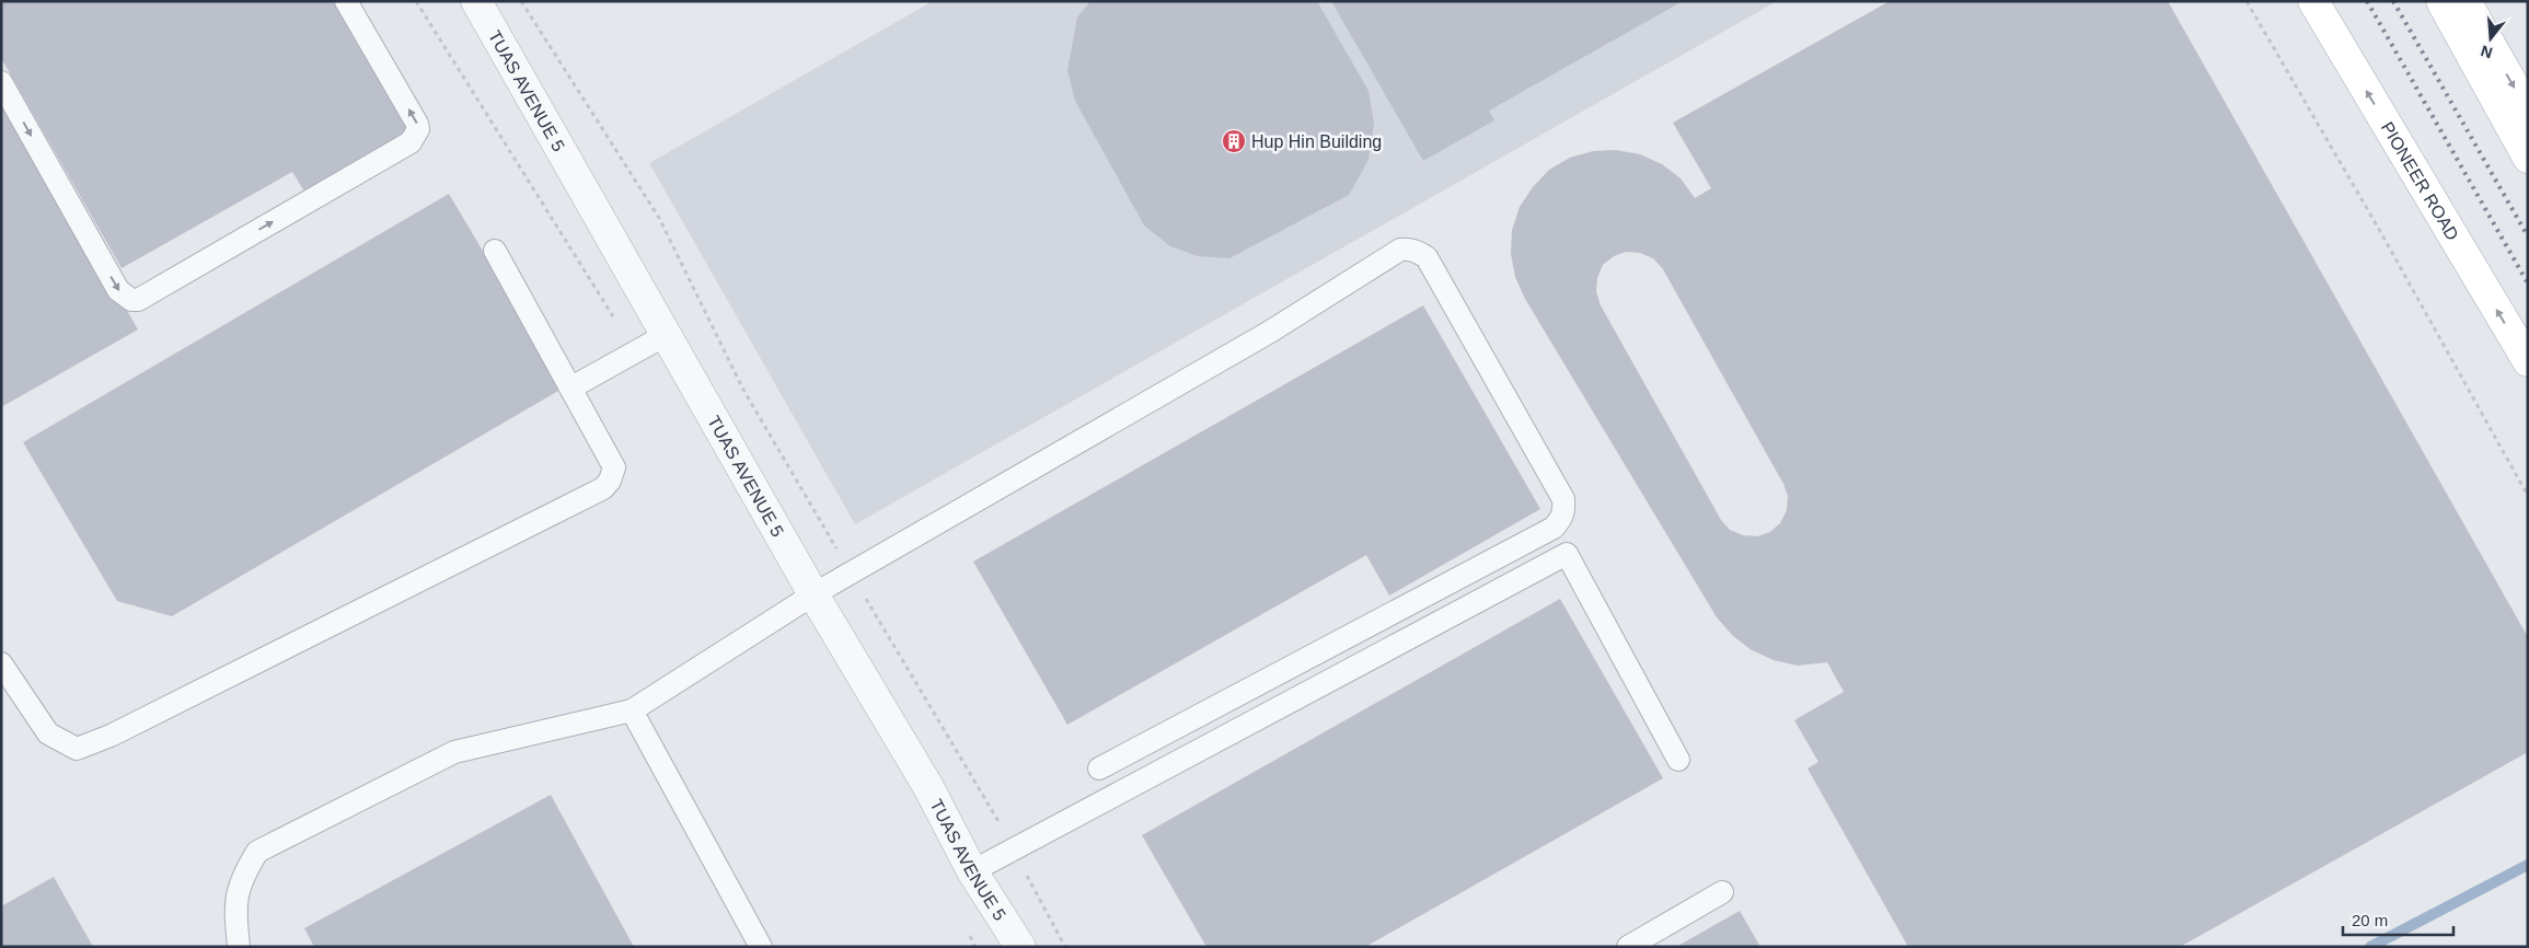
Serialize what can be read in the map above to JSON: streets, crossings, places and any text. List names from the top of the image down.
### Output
{
  "streets": {
    "main road": ["PIONEER ROAD"],
    "street": ["TUAS AVENUE 5"]
  },
  "places": {
    "building": ["Hup Hin Building"]
  },
  "scale_bar": "20 m",
  "north": "bottom"
}
